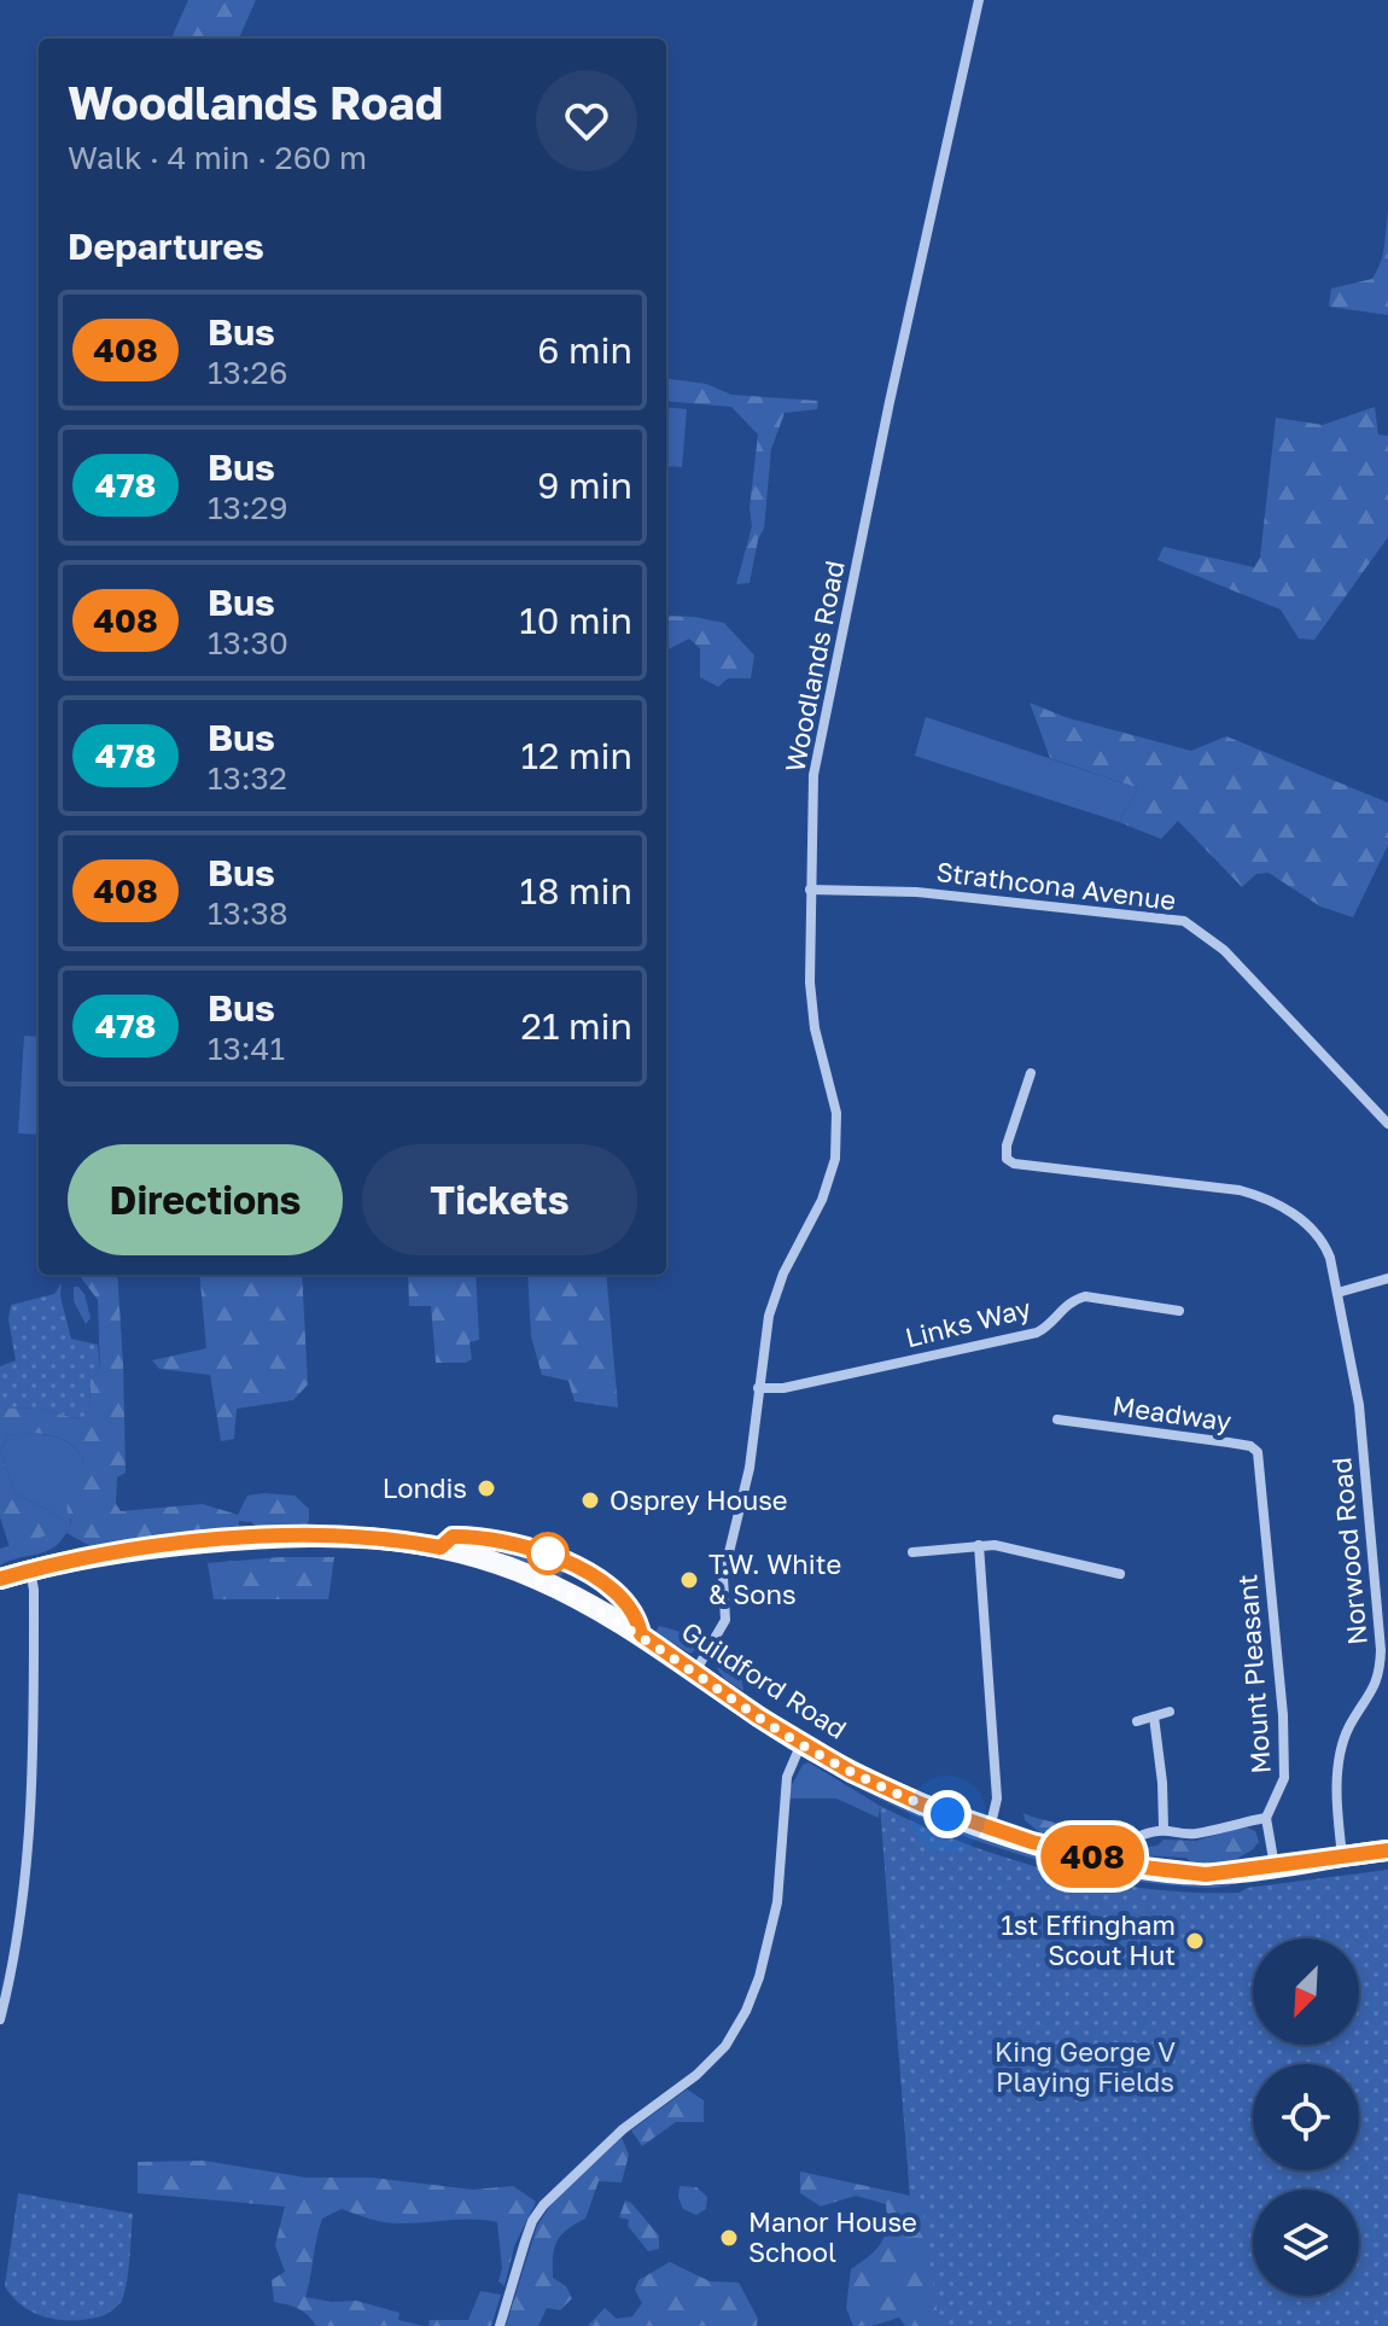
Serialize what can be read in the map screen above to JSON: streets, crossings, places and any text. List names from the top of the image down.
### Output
{
  "streets": {
    "main road": ["Guildford Road"],
    "street": [
      "Woodlands Road",
      "Strathcona Avenue",
      "Links Way",
      "Meadway",
      "Norwood Road",
      "Mount Pleasant"
    ]
  },
  "crossings": [
    ["Woodlands Road", "Strathcona Avenue"],
    ["Woodlands Road", "Links Way"],
    ["Woodlands Road", "Guildford Road"],
    ["Meadway", "Mount Pleasant"],
    ["Norwood Road", "Guildford Road"]
  ],
  "parks": ["King George V Playing Fields"],
  "places": [
    "Londis",
    "Osprey House",
    "T.W. White & Sons",
    "1st Effingham Scout Hut",
    "Manor House School"
  ],
  "lines": ["bus line 408"],
  "north": "bottom left",
  "page": {
    "on_map": "408",
    "heading": [
      ["Woodlands Road", "Walk · 4 min · 260 m"],
      "Departures"
    ],
    "list": [
      {
        "mark": "408",
        "name": "Bus",
        "note": "13:26",
        "value": "6 min"
      },
      {
        "mark": "478",
        "name": "Bus",
        "note": "13:29",
        "value": "9 min"
      },
      {
        "mark": "408",
        "name": "Bus",
        "note": "13:30",
        "value": "10 min"
      },
      {
        "mark": "478",
        "name": "Bus",
        "note": "13:32",
        "value": "12 min"
      },
      {
        "mark": "408",
        "name": "Bus",
        "note": "13:38",
        "value": "18 min"
      },
      {
        "mark": "478",
        "name": "Bus",
        "note": "13:41",
        "value": "21 min"
      }
    ],
    "buttons": ["Directions", "Tickets"]
  }
}
